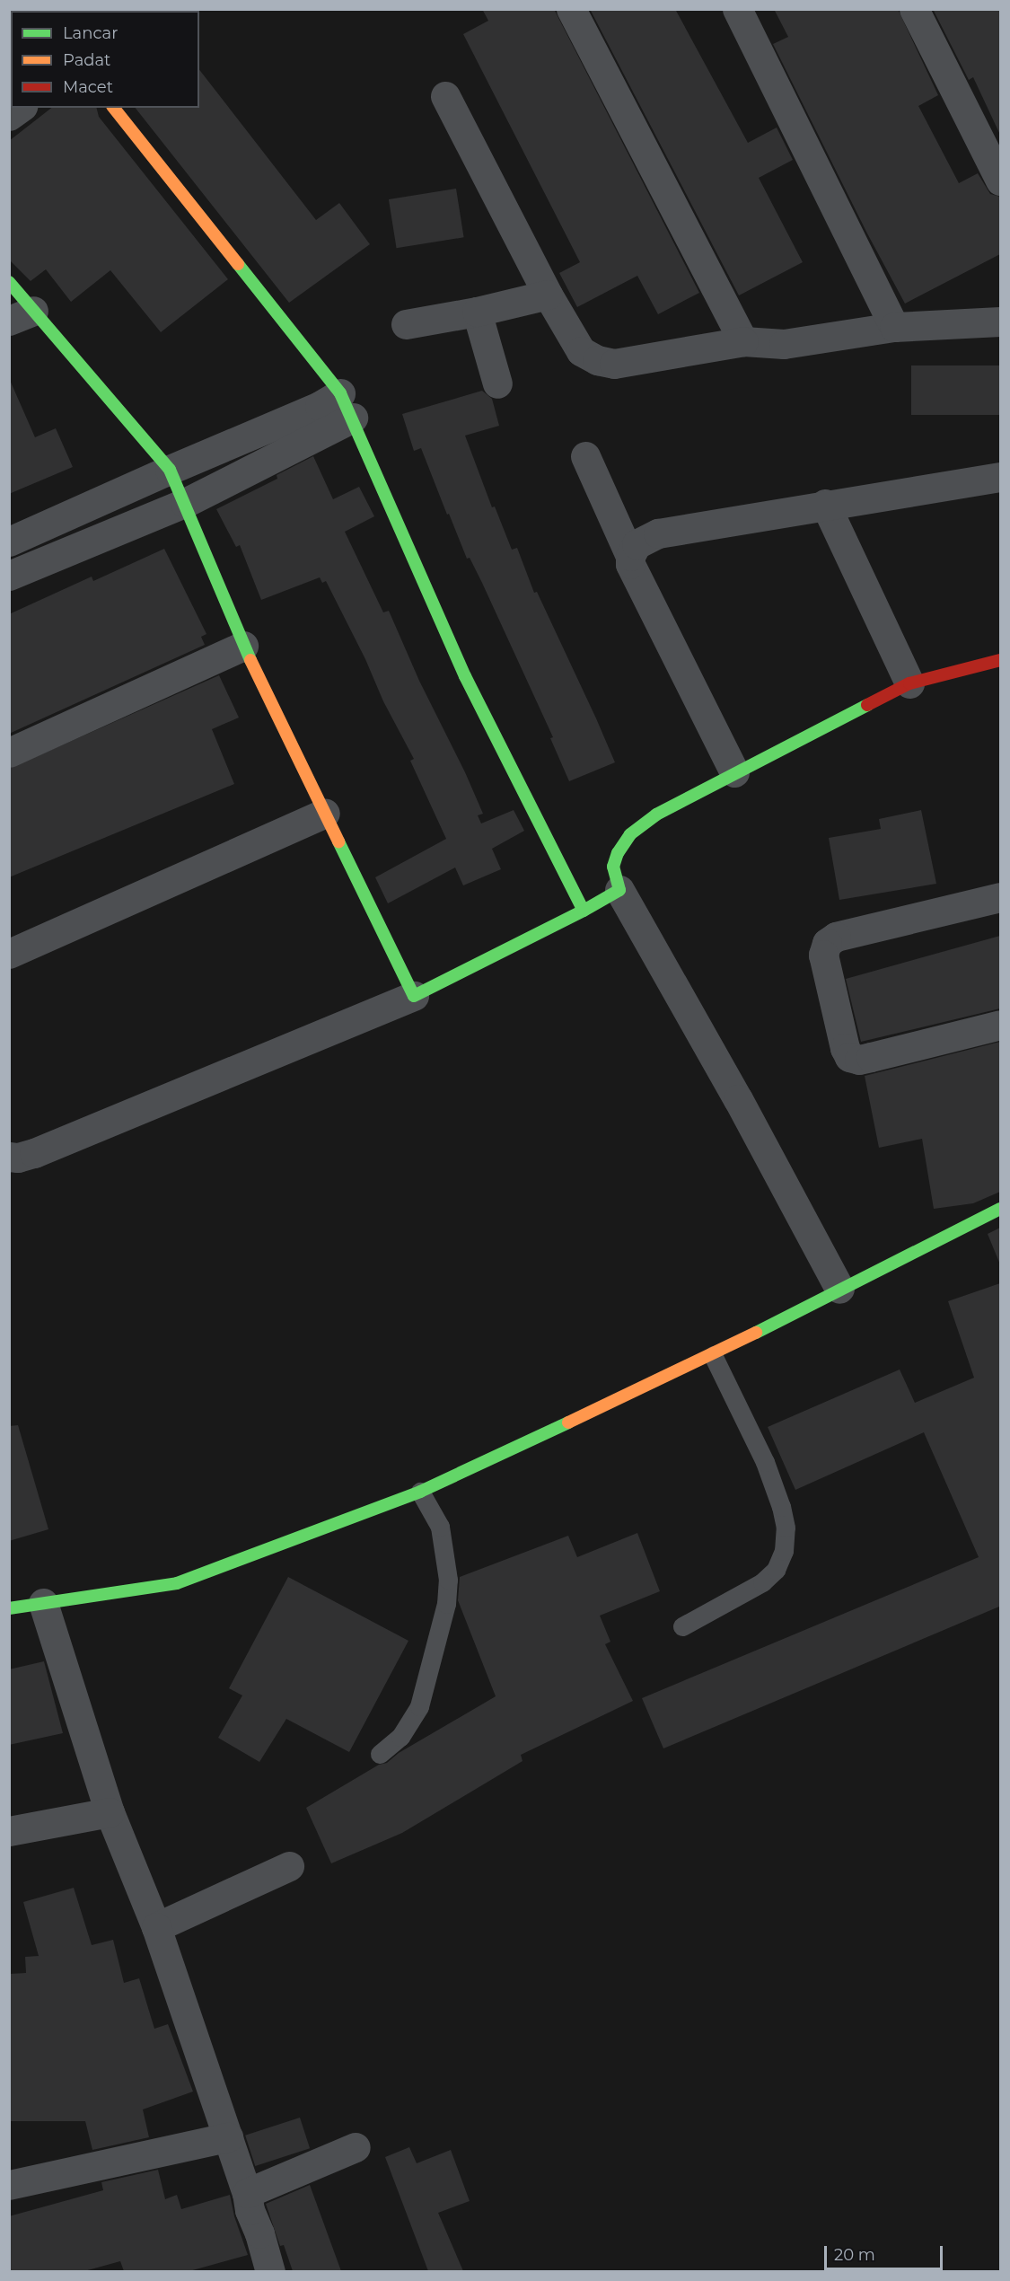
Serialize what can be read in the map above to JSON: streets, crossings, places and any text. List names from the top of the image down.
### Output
{
  "legend": ["Lancar", "Padat", "Macet"],
  "scale_bar": "20 m"
}
